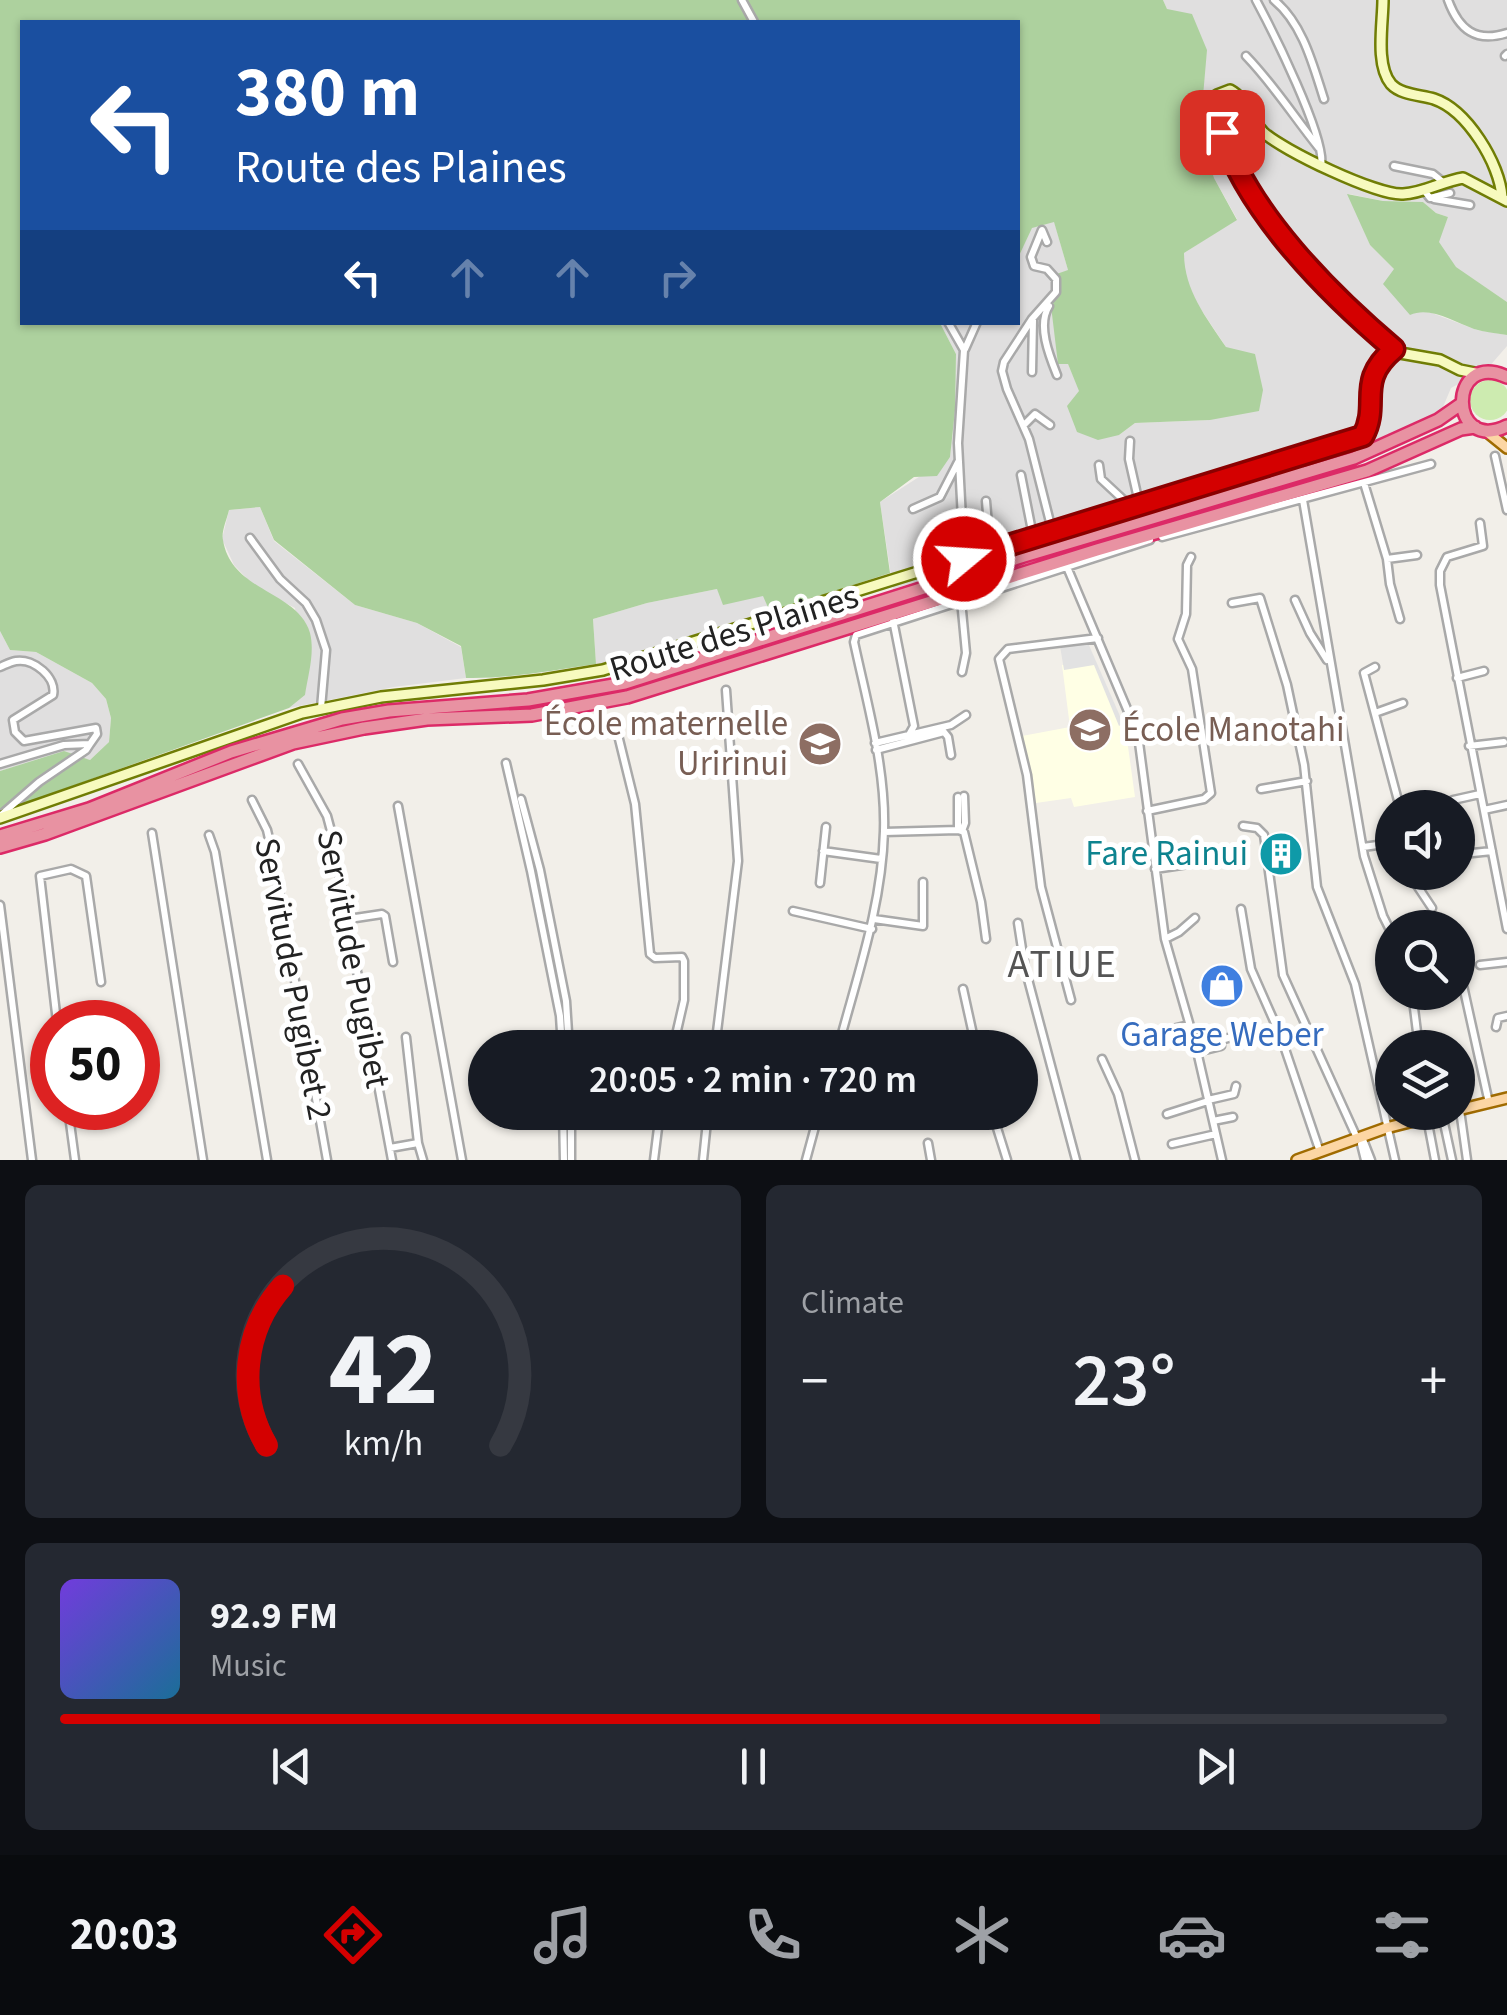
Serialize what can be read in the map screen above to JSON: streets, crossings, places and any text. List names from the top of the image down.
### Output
{
  "streets": {
    "highway": ["Route des Plaines"],
    "street": ["Servitude Pugibet", "Servitude Pugibet 2"]
  },
  "districts": ["ATIUE"],
  "places": {
    "school or university": ["École Manotahi", "École maternelle Uririnui"],
    "building": ["Fare Rainui"],
    "shop": ["Garage Weber"]
  },
  "page": {
    "turn": ["380 m", "Route des Plaines"],
    "limit": "50",
    "trip": "20:05 · 2 min · 720 m",
    "tile": "Climate",
    "heat": ["−", "23°", "+"],
    "song": ["92.9 FM", "Music"],
    "tabs": "20:03",
    "gauge": ["42", "km/h"]
  }
}
